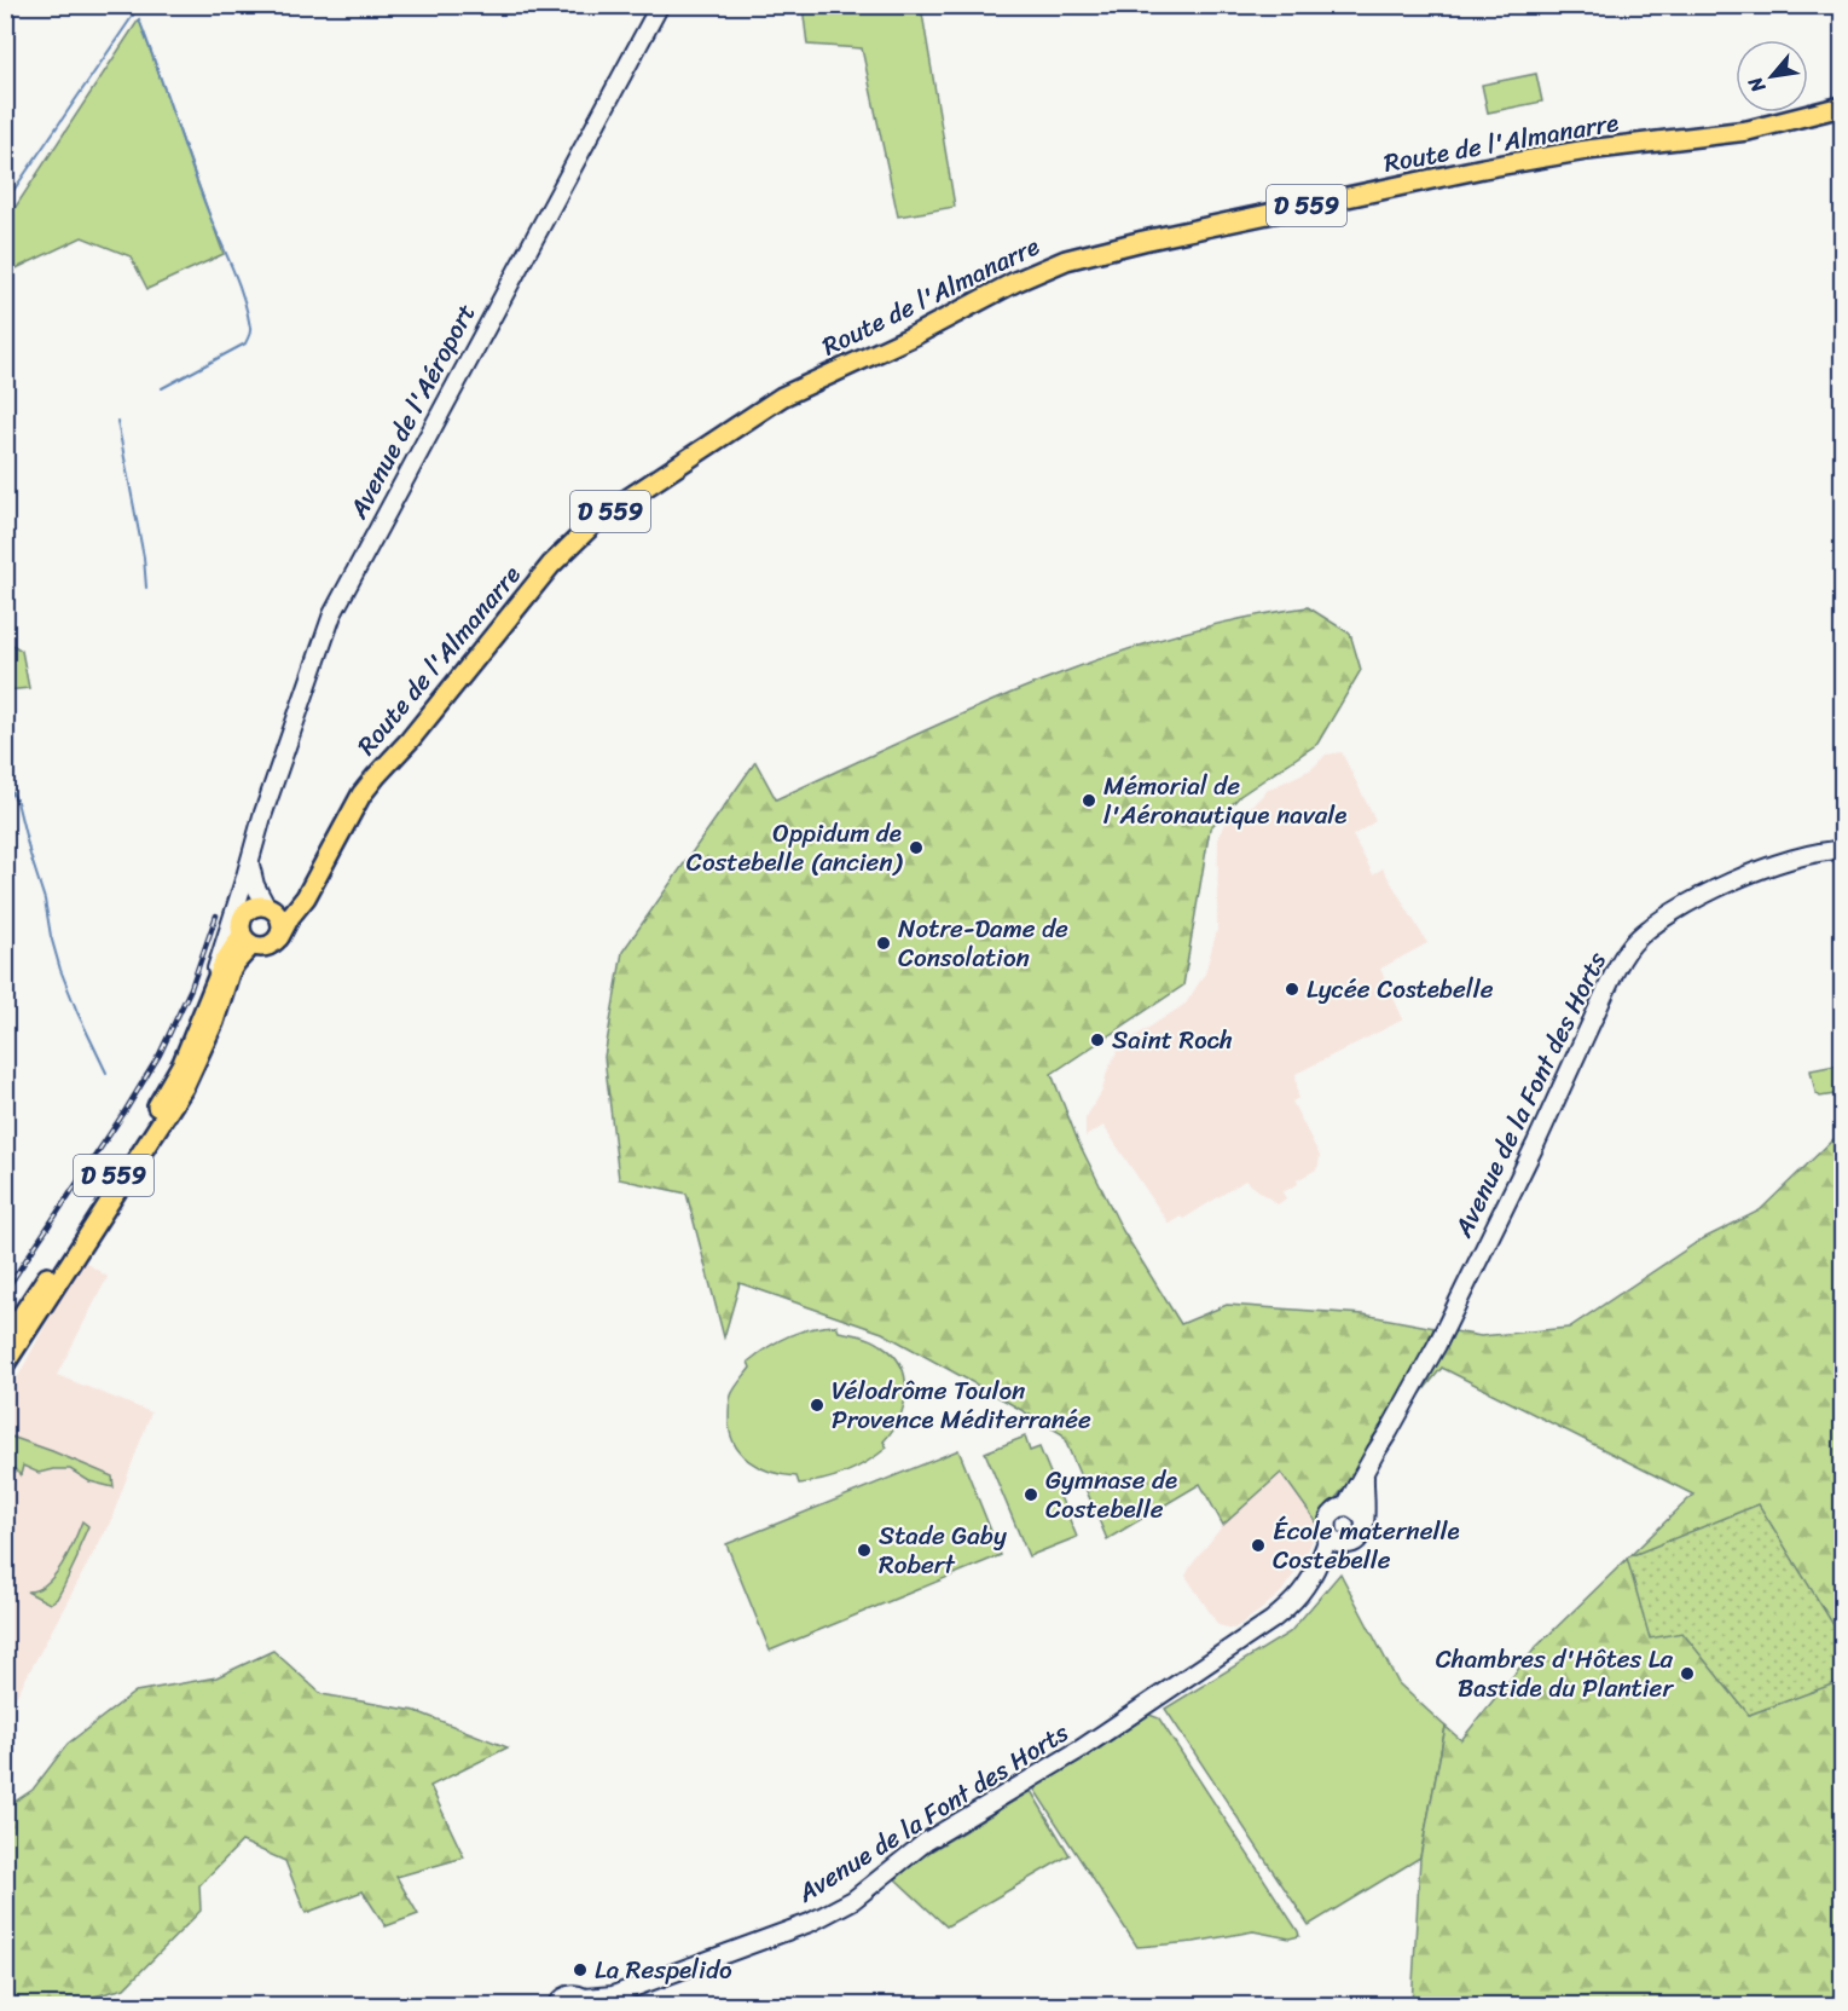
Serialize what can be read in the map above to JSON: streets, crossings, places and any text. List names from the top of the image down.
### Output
{
  "streets": {
    "main road": [
      "Route de l'Almanarre",
      "D 559",
      "Avenue de l'Aéroport",
      "Avenue de la Font des Horts"
    ]
  },
  "crossings": [
    ["Route de l'Almanarre", "D 559"],
    ["Route de l'Almanarre", "Avenue de l'Aéroport"],
    ["D 559", "Avenue de l'Aéroport"]
  ],
  "places": [
    "Mémorial de l'Aéronautique navale",
    "Oppidum de Costebelle (ancien)",
    "Notre-Dame de Consolation",
    "Lycée Costebelle",
    "Saint Roch",
    "Vélodrôme Toulon Provence Méditerranée",
    "Gymnase de Costebelle",
    "École maternelle Costebelle",
    "Stade Gaby Robert",
    "Chambres d'Hôtes La Bastide du Plantier",
    "La Respelido"
  ],
  "north": "bottom left"
}
